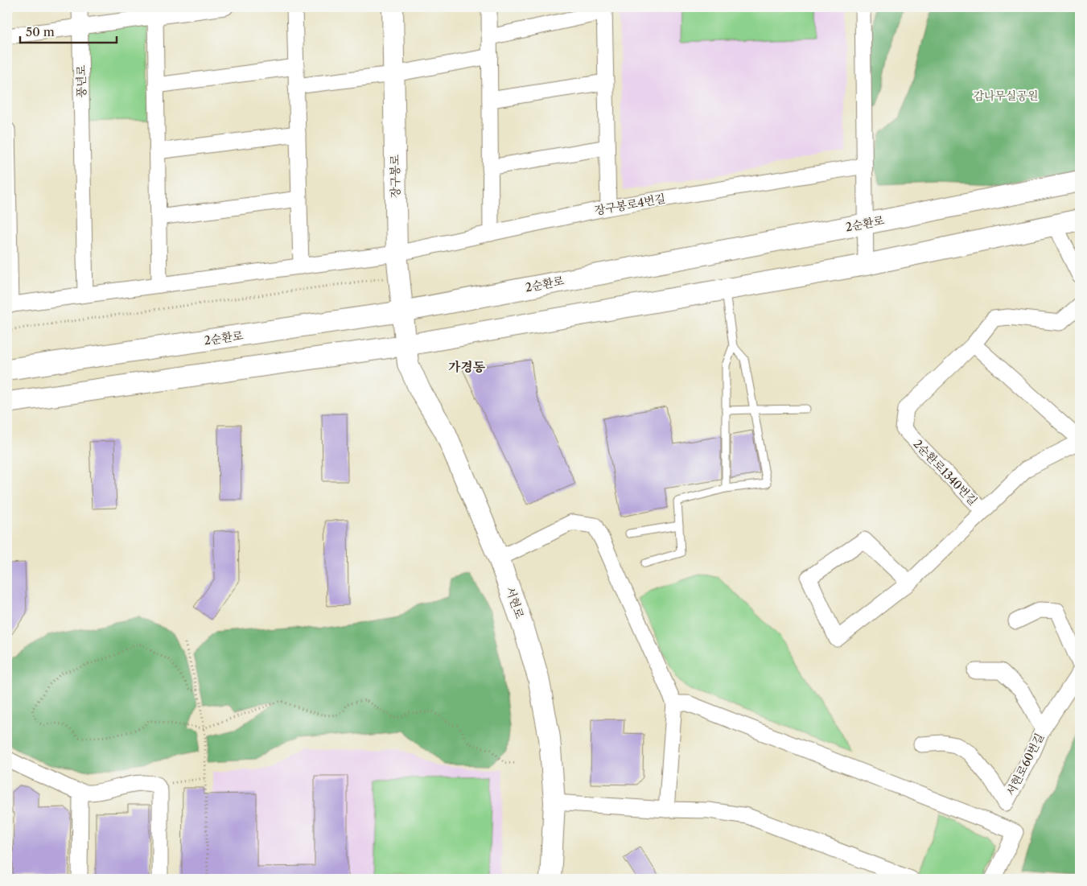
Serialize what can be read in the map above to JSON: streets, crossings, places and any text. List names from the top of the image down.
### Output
{
  "streets": {
    "street": [
      "풍년로",
      "장구봉로",
      "장구봉로4번길",
      "2순환로",
      "2순환로1340번길",
      "서현로",
      "서현로60번길"
    ]
  },
  "crossings": [
    ["풍년로", "장구봉로4번길"],
    ["장구봉로", "장구봉로4번길"],
    ["장구봉로", "2순환로"],
    ["장구봉로", "서현로"]
  ],
  "districts": ["가경동"],
  "parks": ["감나무실공원"],
  "scale_bar": "50 m"
}
